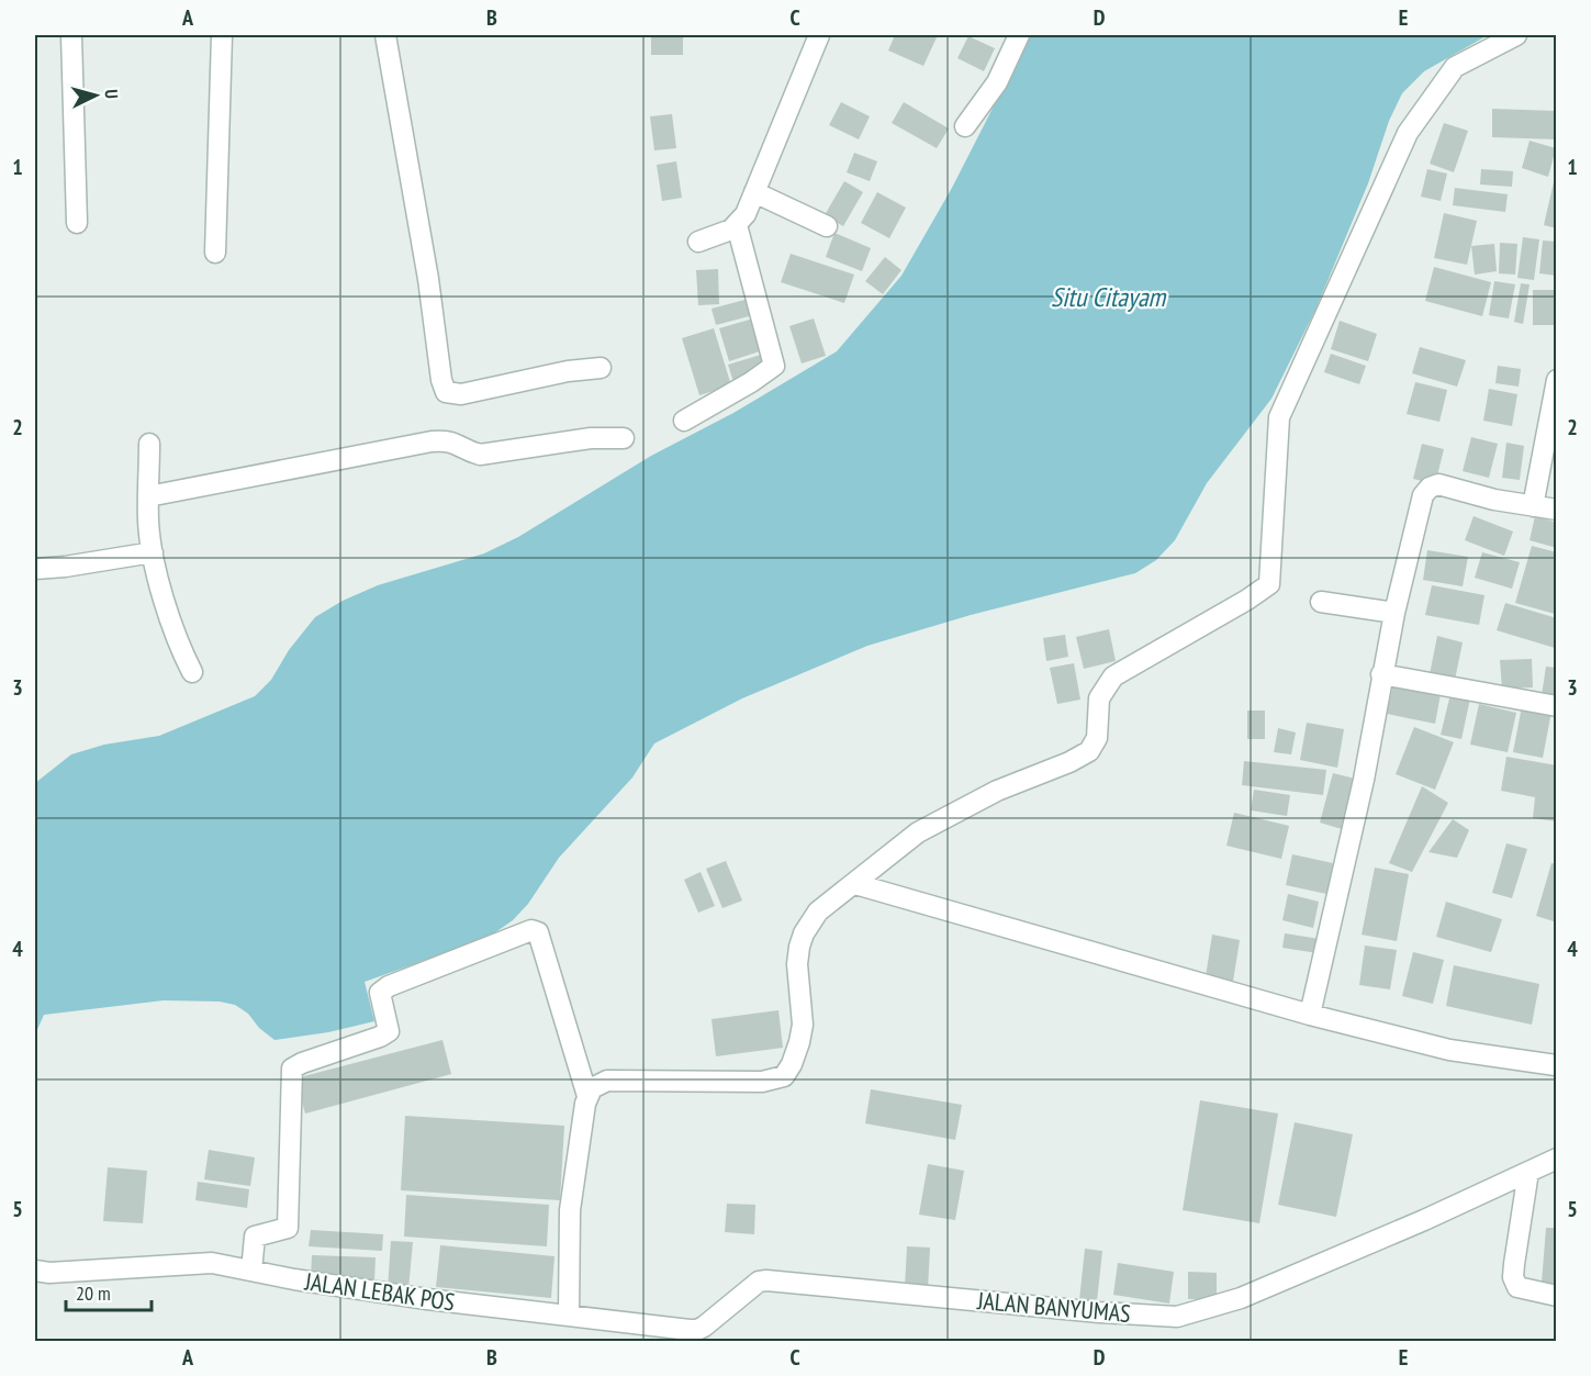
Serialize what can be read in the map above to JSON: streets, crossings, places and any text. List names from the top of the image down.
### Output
{
  "streets": {
    "street": ["JALAN LEBAK POS", "JALAN BANYUMAS"]
  },
  "crossings": [
    ["JALAN LEBAK POS", "JALAN BANYUMAS"]
  ],
  "water": ["Situ Citayam"],
  "scale_bar": "20 m",
  "north": "right",
  "grid": {
    "columns": [
      "A",
      "B",
      "C",
      "D",
      "E"
    ],
    "rows": [
      "1",
      "2",
      "3",
      "4",
      "5"
    ]
  }
}
